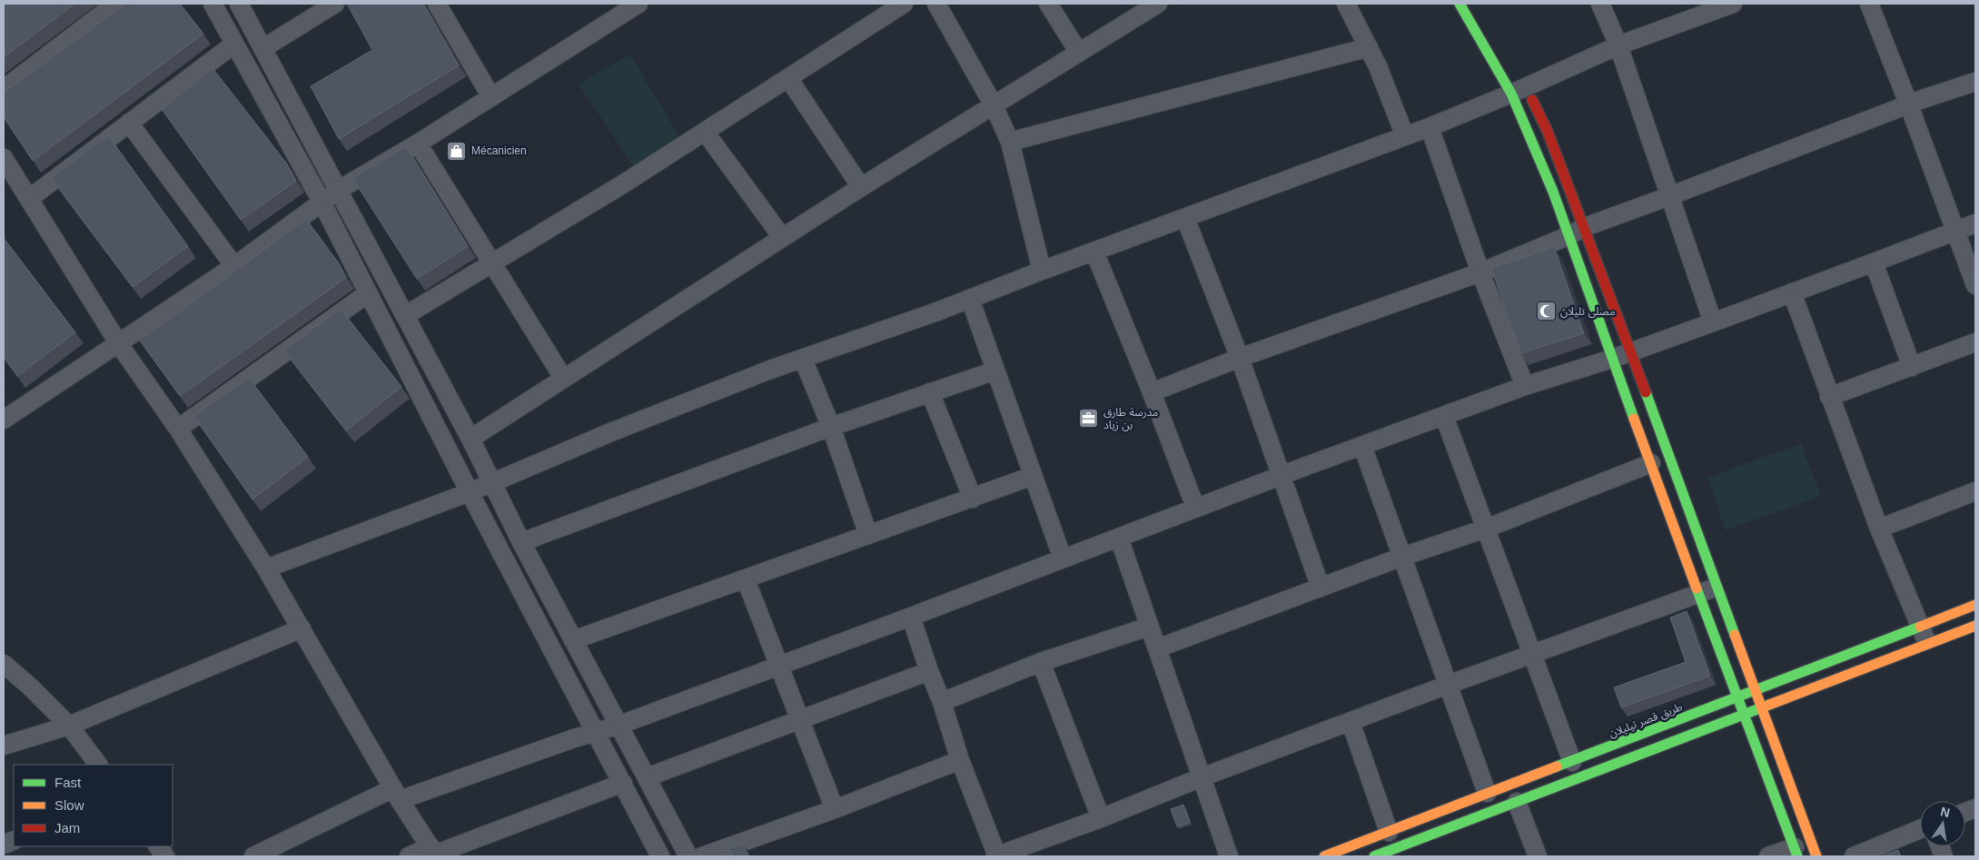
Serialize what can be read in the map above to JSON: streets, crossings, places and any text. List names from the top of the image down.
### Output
{
  "streets": {
    "main road": ["طريق قصر تيليلان"]
  },
  "places": {
    "shop": ["Mécanicien"],
    "mosque": ["مصلى تليلان"],
    "office": ["مدرسة طارق بن زياد"]
  },
  "legend": ["Fast", "Slow", "Jam"],
  "north": "top"
}
